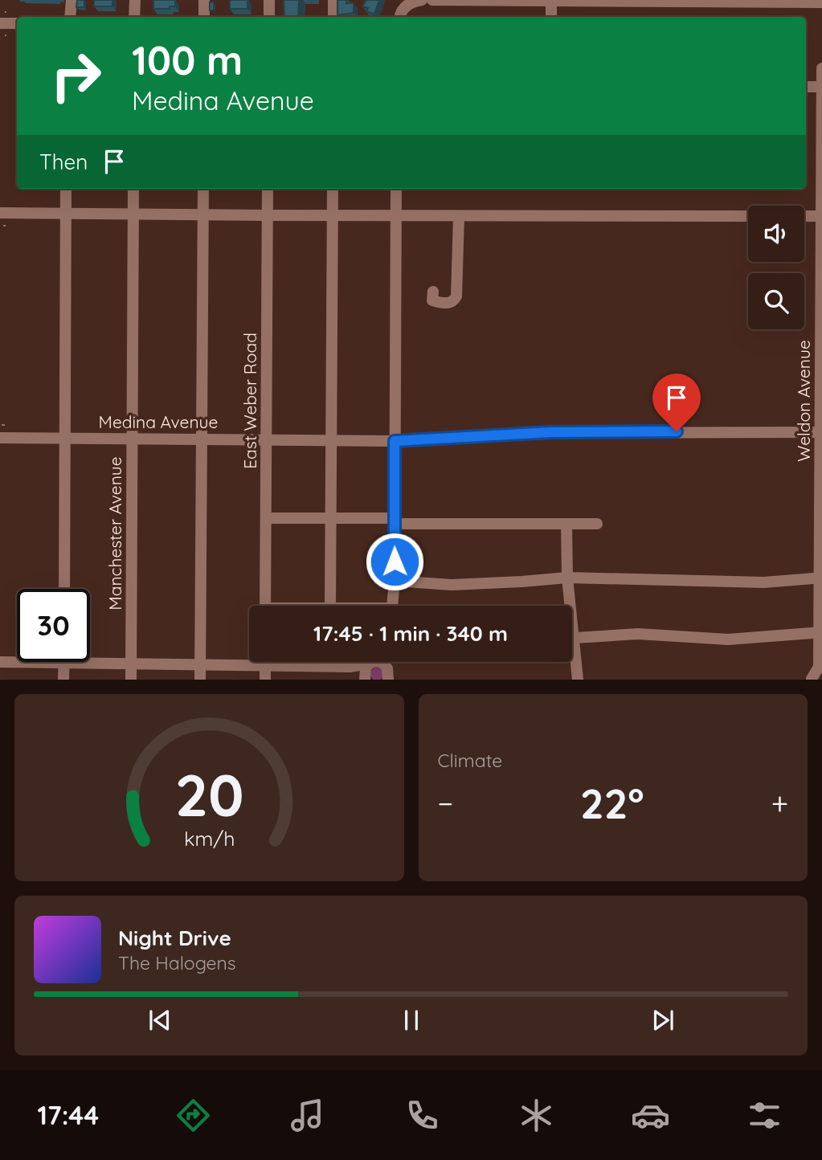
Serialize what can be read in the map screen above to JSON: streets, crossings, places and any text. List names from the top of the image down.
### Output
{
  "streets": {
    "street": [
      "East Weber Road",
      "Weldon Avenue",
      "Medina Avenue",
      "Manchester Avenue"
    ]
  },
  "crossings": [
    ["East Weber Road", "Medina Avenue"],
    ["Weldon Avenue", "Medina Avenue"],
    ["Medina Avenue", "Manchester Avenue"]
  ],
  "page": {
    "turn": ["100 m", "Medina Avenue"],
    "then": "Then",
    "limit": "30",
    "trip": "17:45 · 1 min · 340 m",
    "tile": "Climate",
    "heat": ["−", "22°", "+"],
    "song": ["Night Drive", "The Halogens"],
    "tabs": "17:44",
    "gauge": ["20", "km/h"]
  }
}
